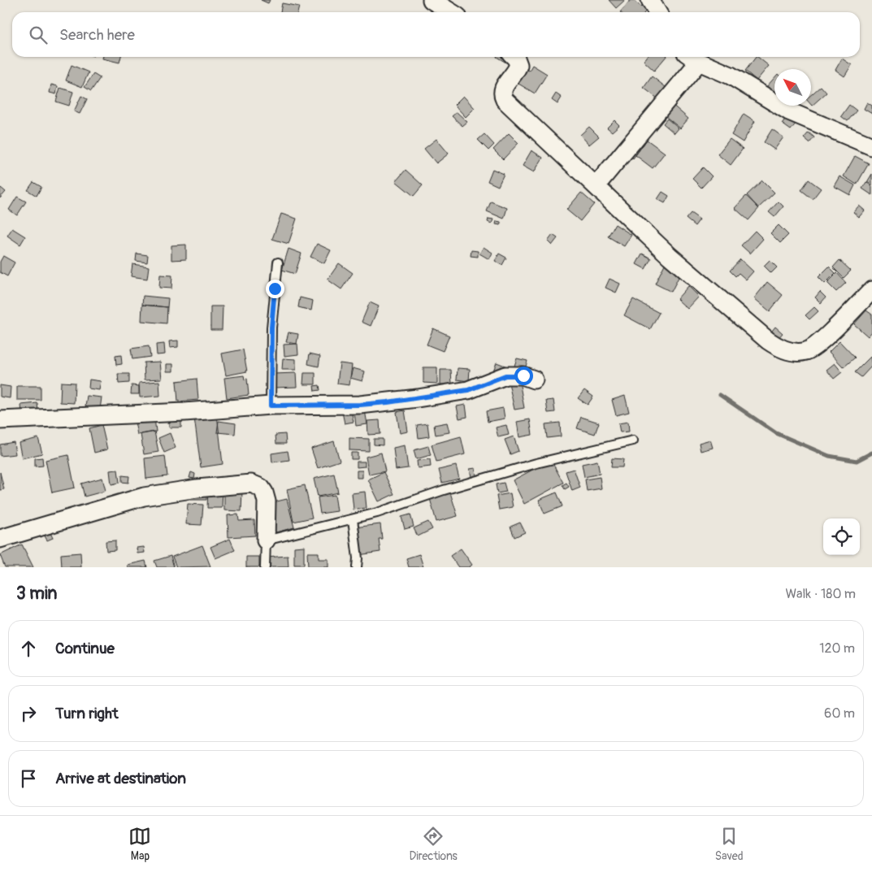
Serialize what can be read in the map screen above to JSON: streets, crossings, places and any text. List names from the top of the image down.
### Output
{
  "north": "top left",
  "page": {
    "search": "Search here",
    "heading": ["3 min", "Walk · 180 m"],
    "list": [
      ["Continue", "120 m"],
      ["Turn right", "60 m"],
      "Arrive at destination"
    ],
    "nav": ["Map", "Directions", "Saved"]
  }
}
